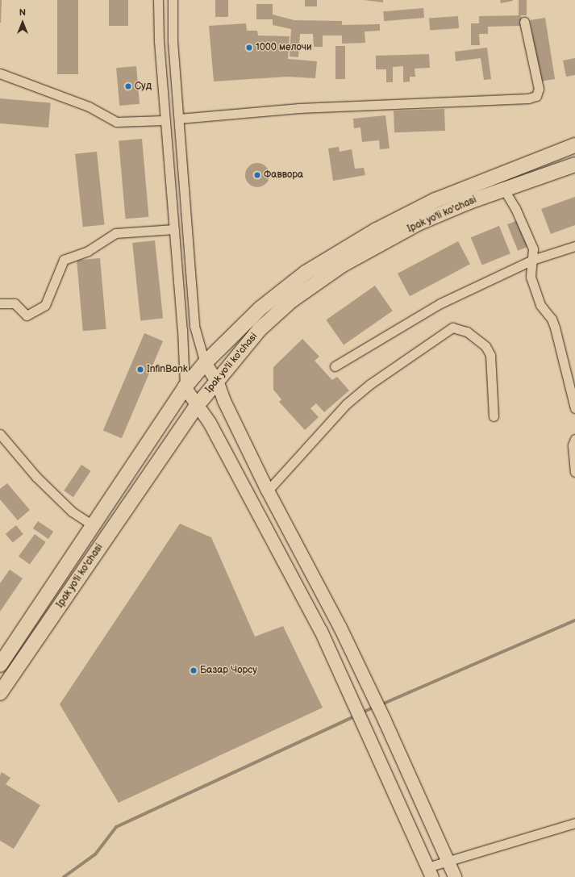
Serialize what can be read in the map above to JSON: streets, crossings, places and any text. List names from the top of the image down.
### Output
{
  "streets": {
    "main road": ["Ipak yo'li ko'chasi"]
  },
  "places": [
    "1000 мелочи",
    "Суд",
    "Фаввора",
    "InfinBank",
    "Базар Чорсу"
  ],
  "north": "top"
}
